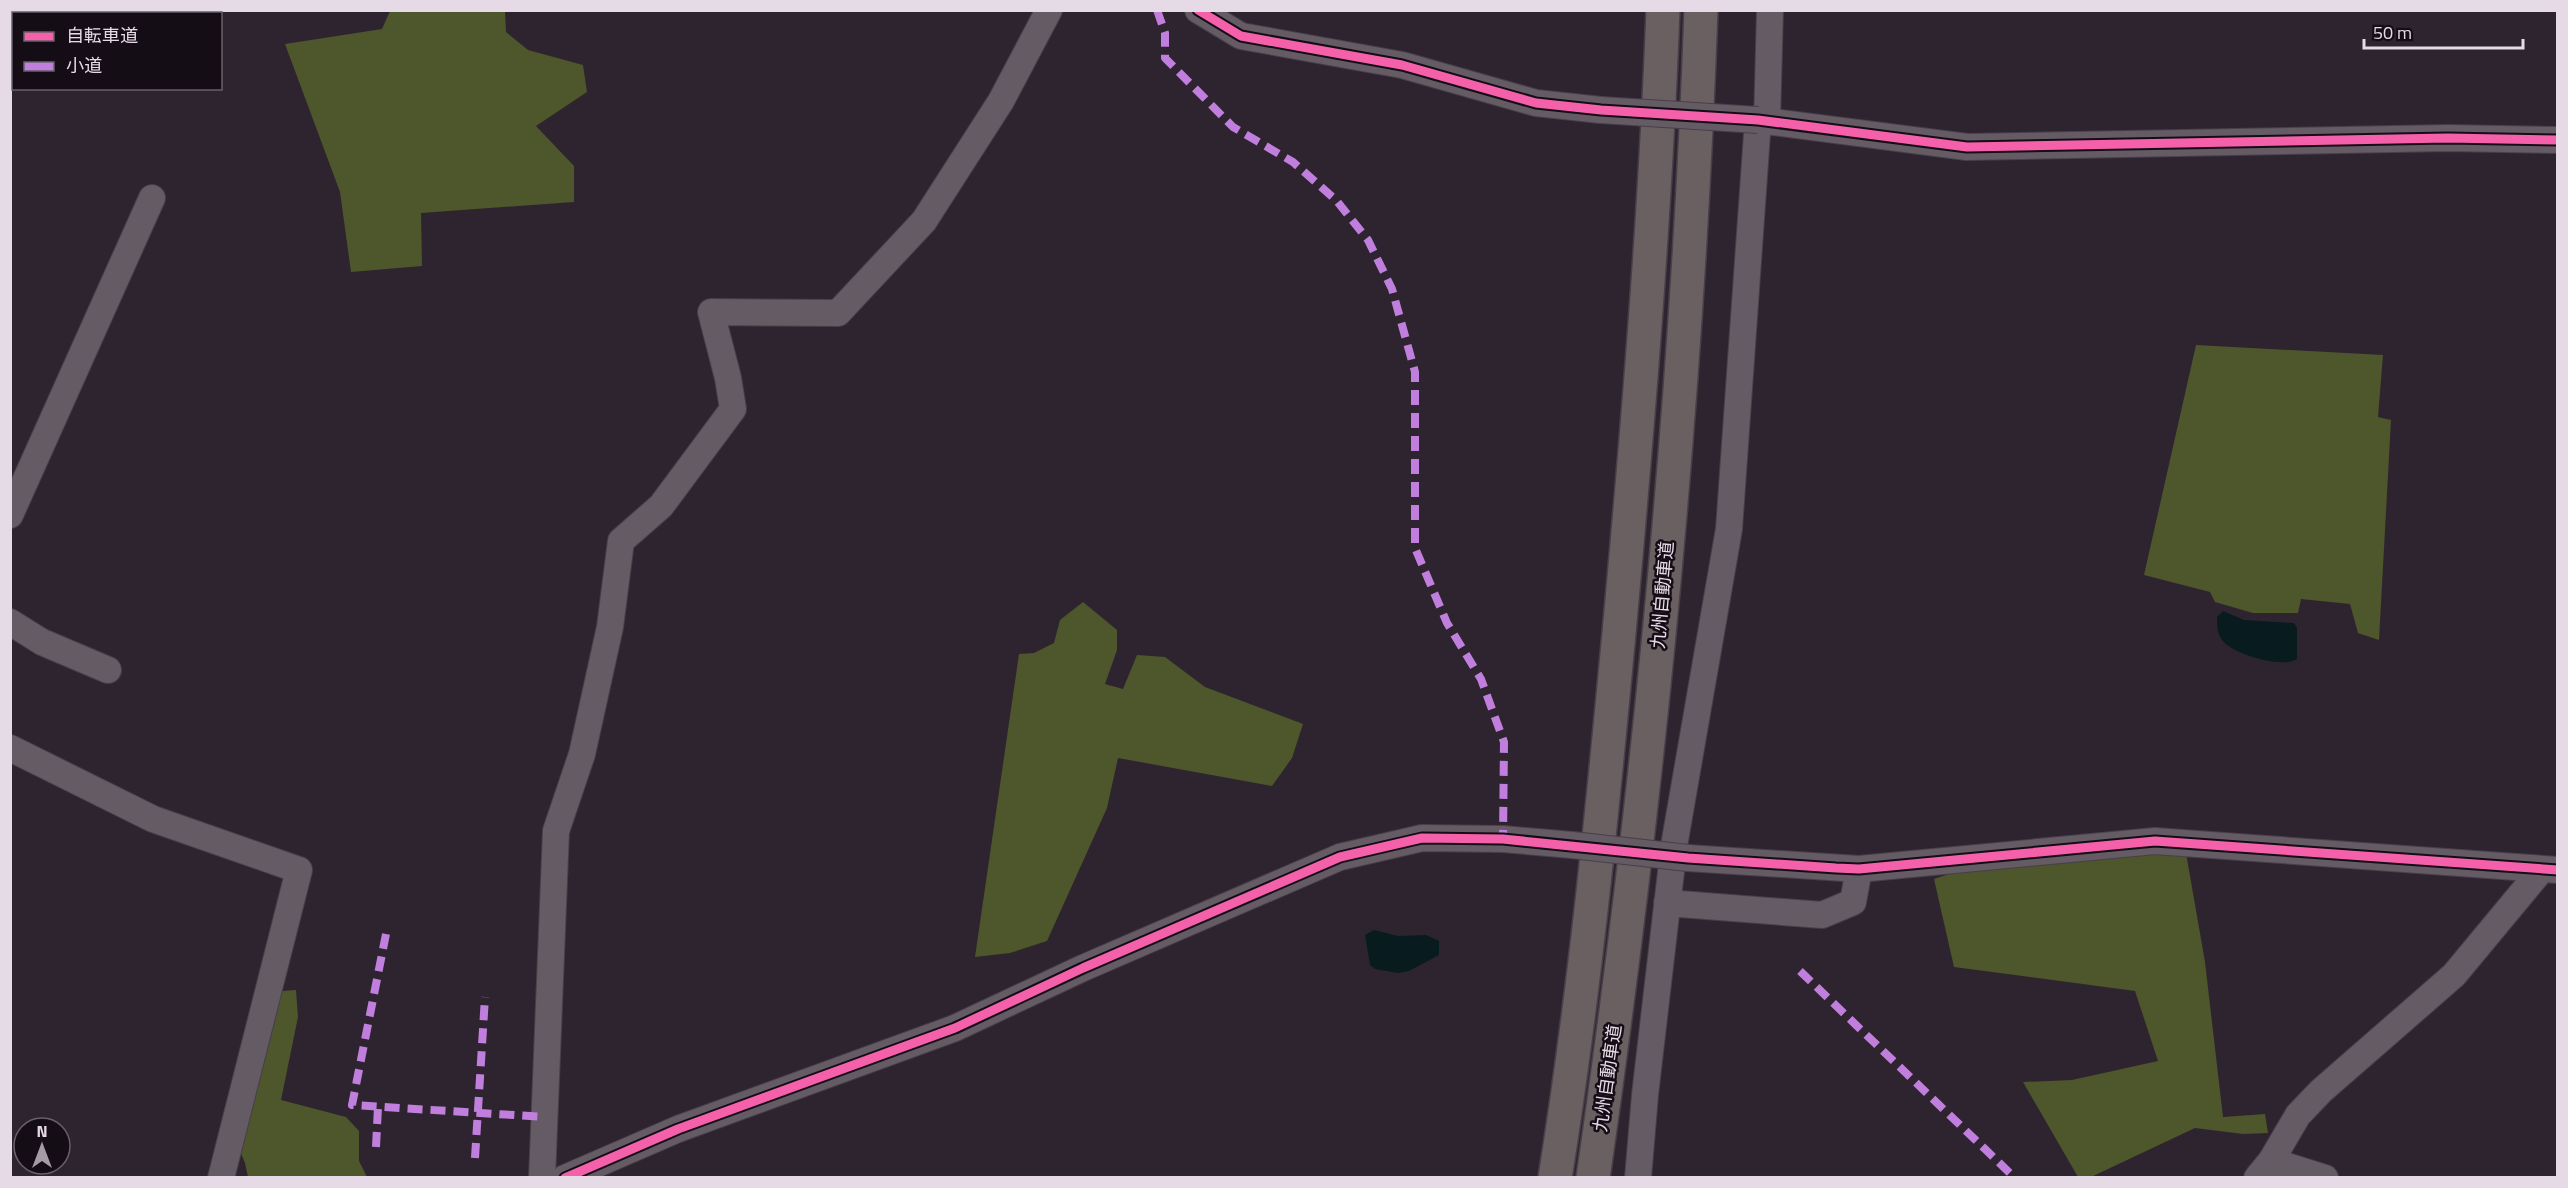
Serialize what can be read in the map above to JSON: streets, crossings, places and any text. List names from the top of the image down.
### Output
{
  "streets": {
    "highway": ["九州自動車道"]
  },
  "legend": ["自転車道", "小道"],
  "scale_bar": "50 m",
  "north": "top"
}
